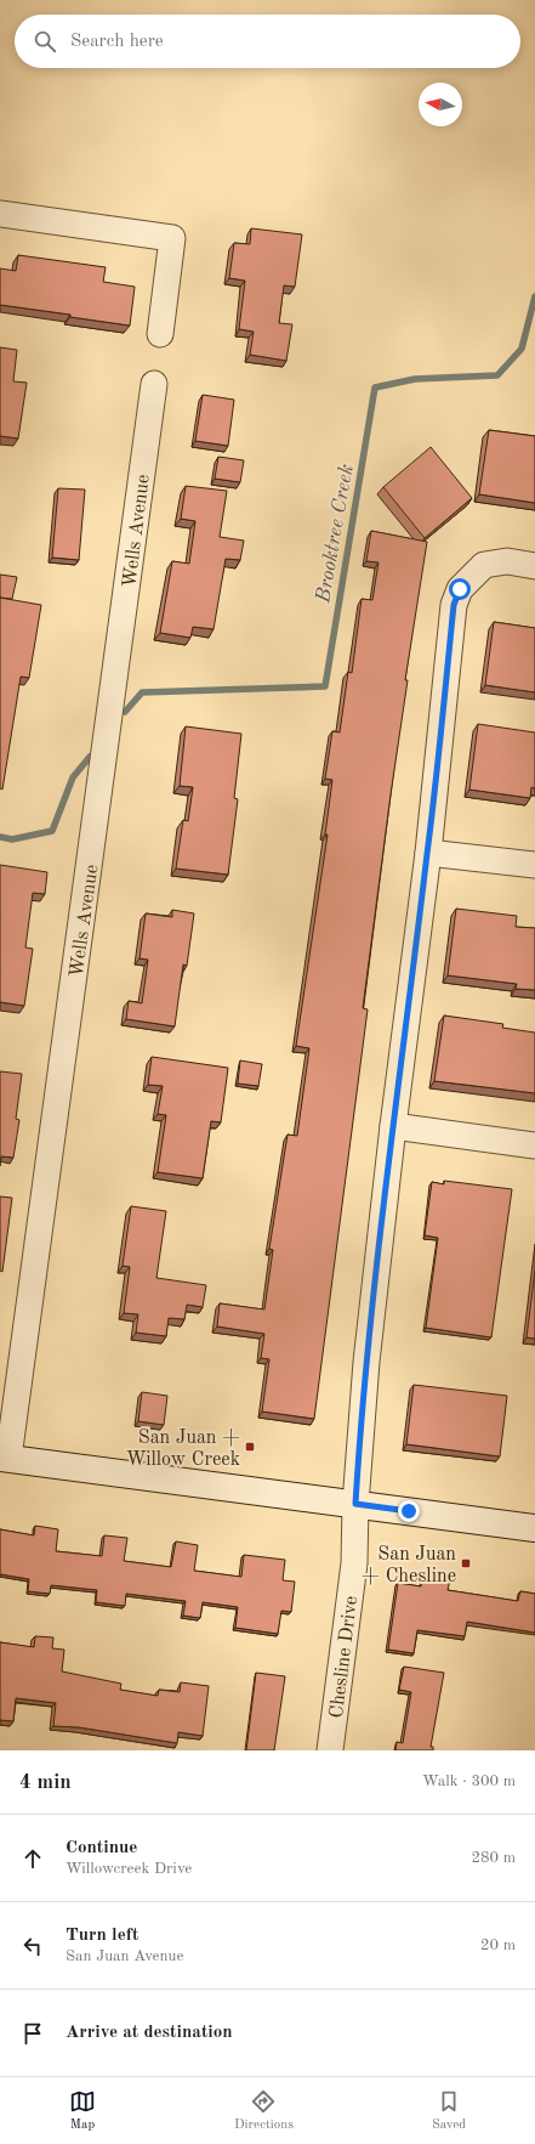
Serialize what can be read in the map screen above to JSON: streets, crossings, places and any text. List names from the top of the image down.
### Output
{
  "streets": {
    "street": ["Wells Avenue", "Chesline Drive"]
  },
  "water": ["Brooktree Creek"],
  "places": {
    "transit": ["San Juan + Willow Creek", "San Juan + Chesline"]
  },
  "north": "left",
  "page": {
    "search": "Search here",
    "heading": ["4 min", "Walk · 300 m"],
    "list": [
      ["Continue", "Willowcreek Drive", "280 m"],
      ["Turn left", "San Juan Avenue", "20 m"],
      "Arrive at destination"
    ],
    "nav": ["Map", "Directions", "Saved"]
  }
}
